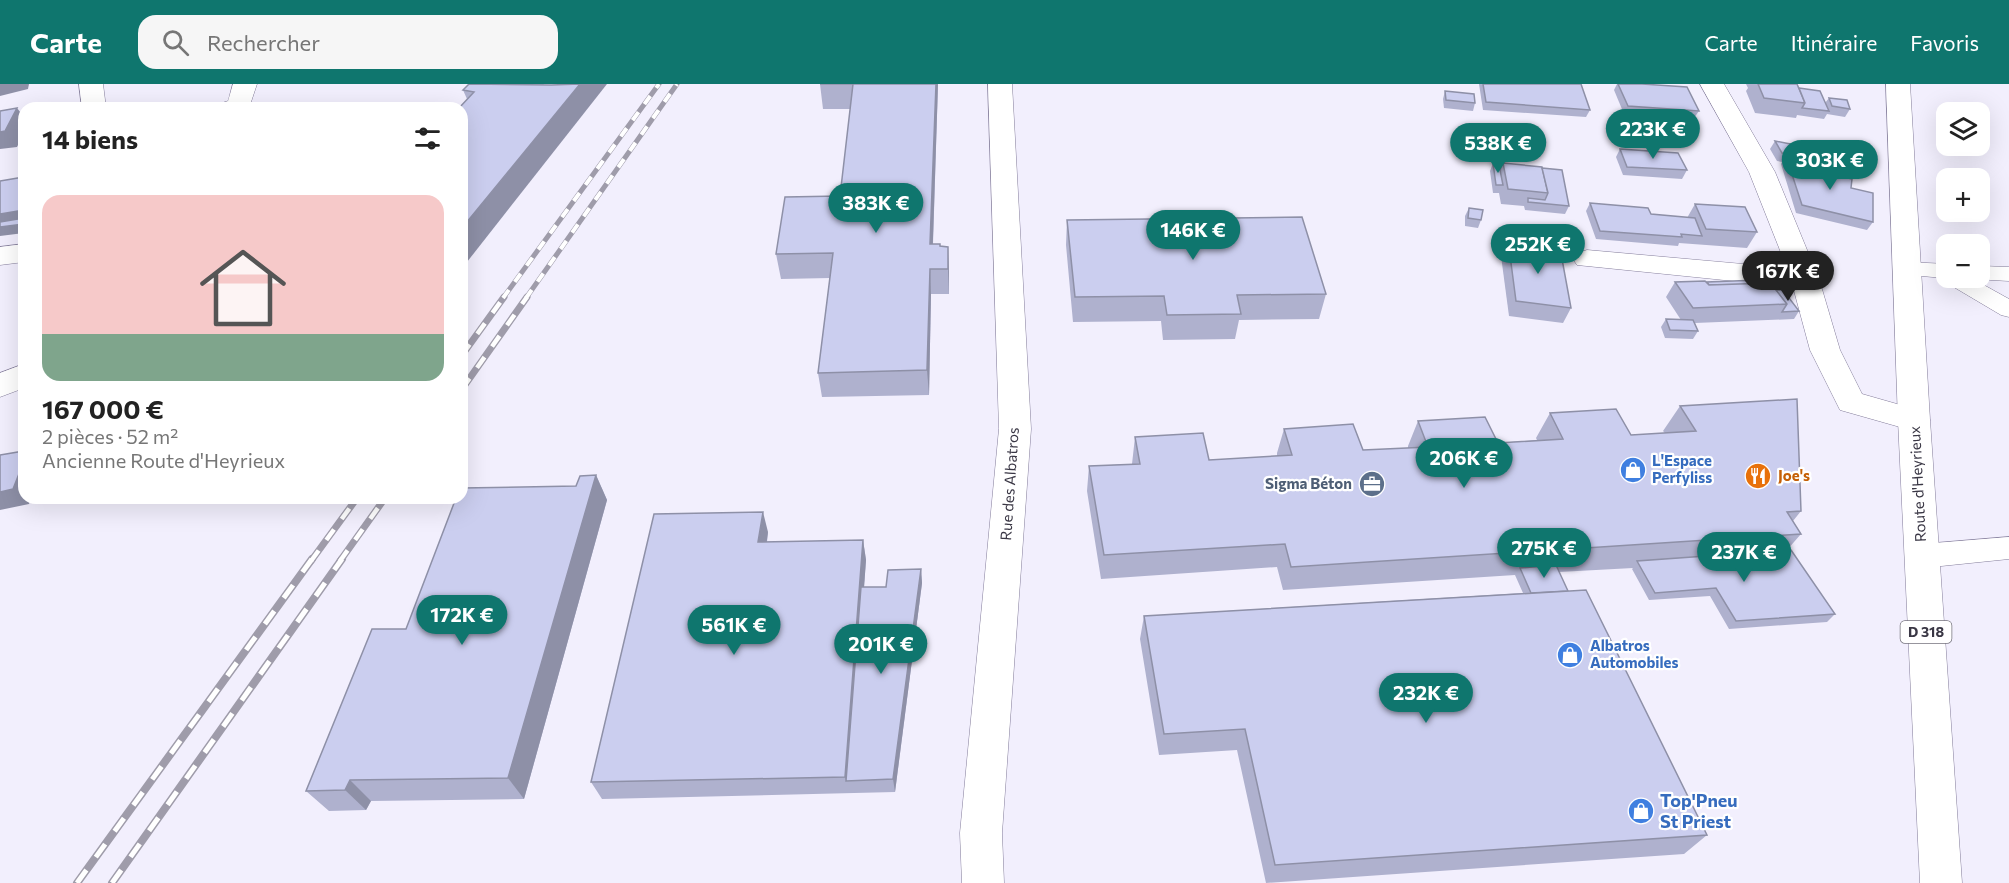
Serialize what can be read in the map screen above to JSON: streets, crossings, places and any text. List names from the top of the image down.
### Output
{
  "streets": {
    "street": ["Rue des Albatros", "Route d'Heyrieux", "D 318"]
  },
  "places": {
    "shop": ["L'Espace Perfyliss", "Albatros Automobiles", "Top'Pneu St Priest"],
    "restaurant": ["Joe's"],
    "office": ["Sigma Béton"]
  },
  "page": {
    "header": "Carte",
    "search": "Rechercher",
    "nav": ["Carte", "Itinéraire", "Favoris"],
    "map_buttons": ["+", "−"],
    "heading": "14 biens",
    "price": [
      "223K €",
      "538K €",
      "303K €",
      "383K €",
      "146K €",
      "252K €",
      "167K €",
      "206K €",
      "275K €",
      "237K €",
      "172K €",
      "561K €",
      "201K €",
      "232K €"
    ],
    "list": [
      {
        "name": "167 000 €",
        "note": "2 pièces · 52 m² · Ancienne Route d'Heyrieux"
      }
    ]
  }
}
